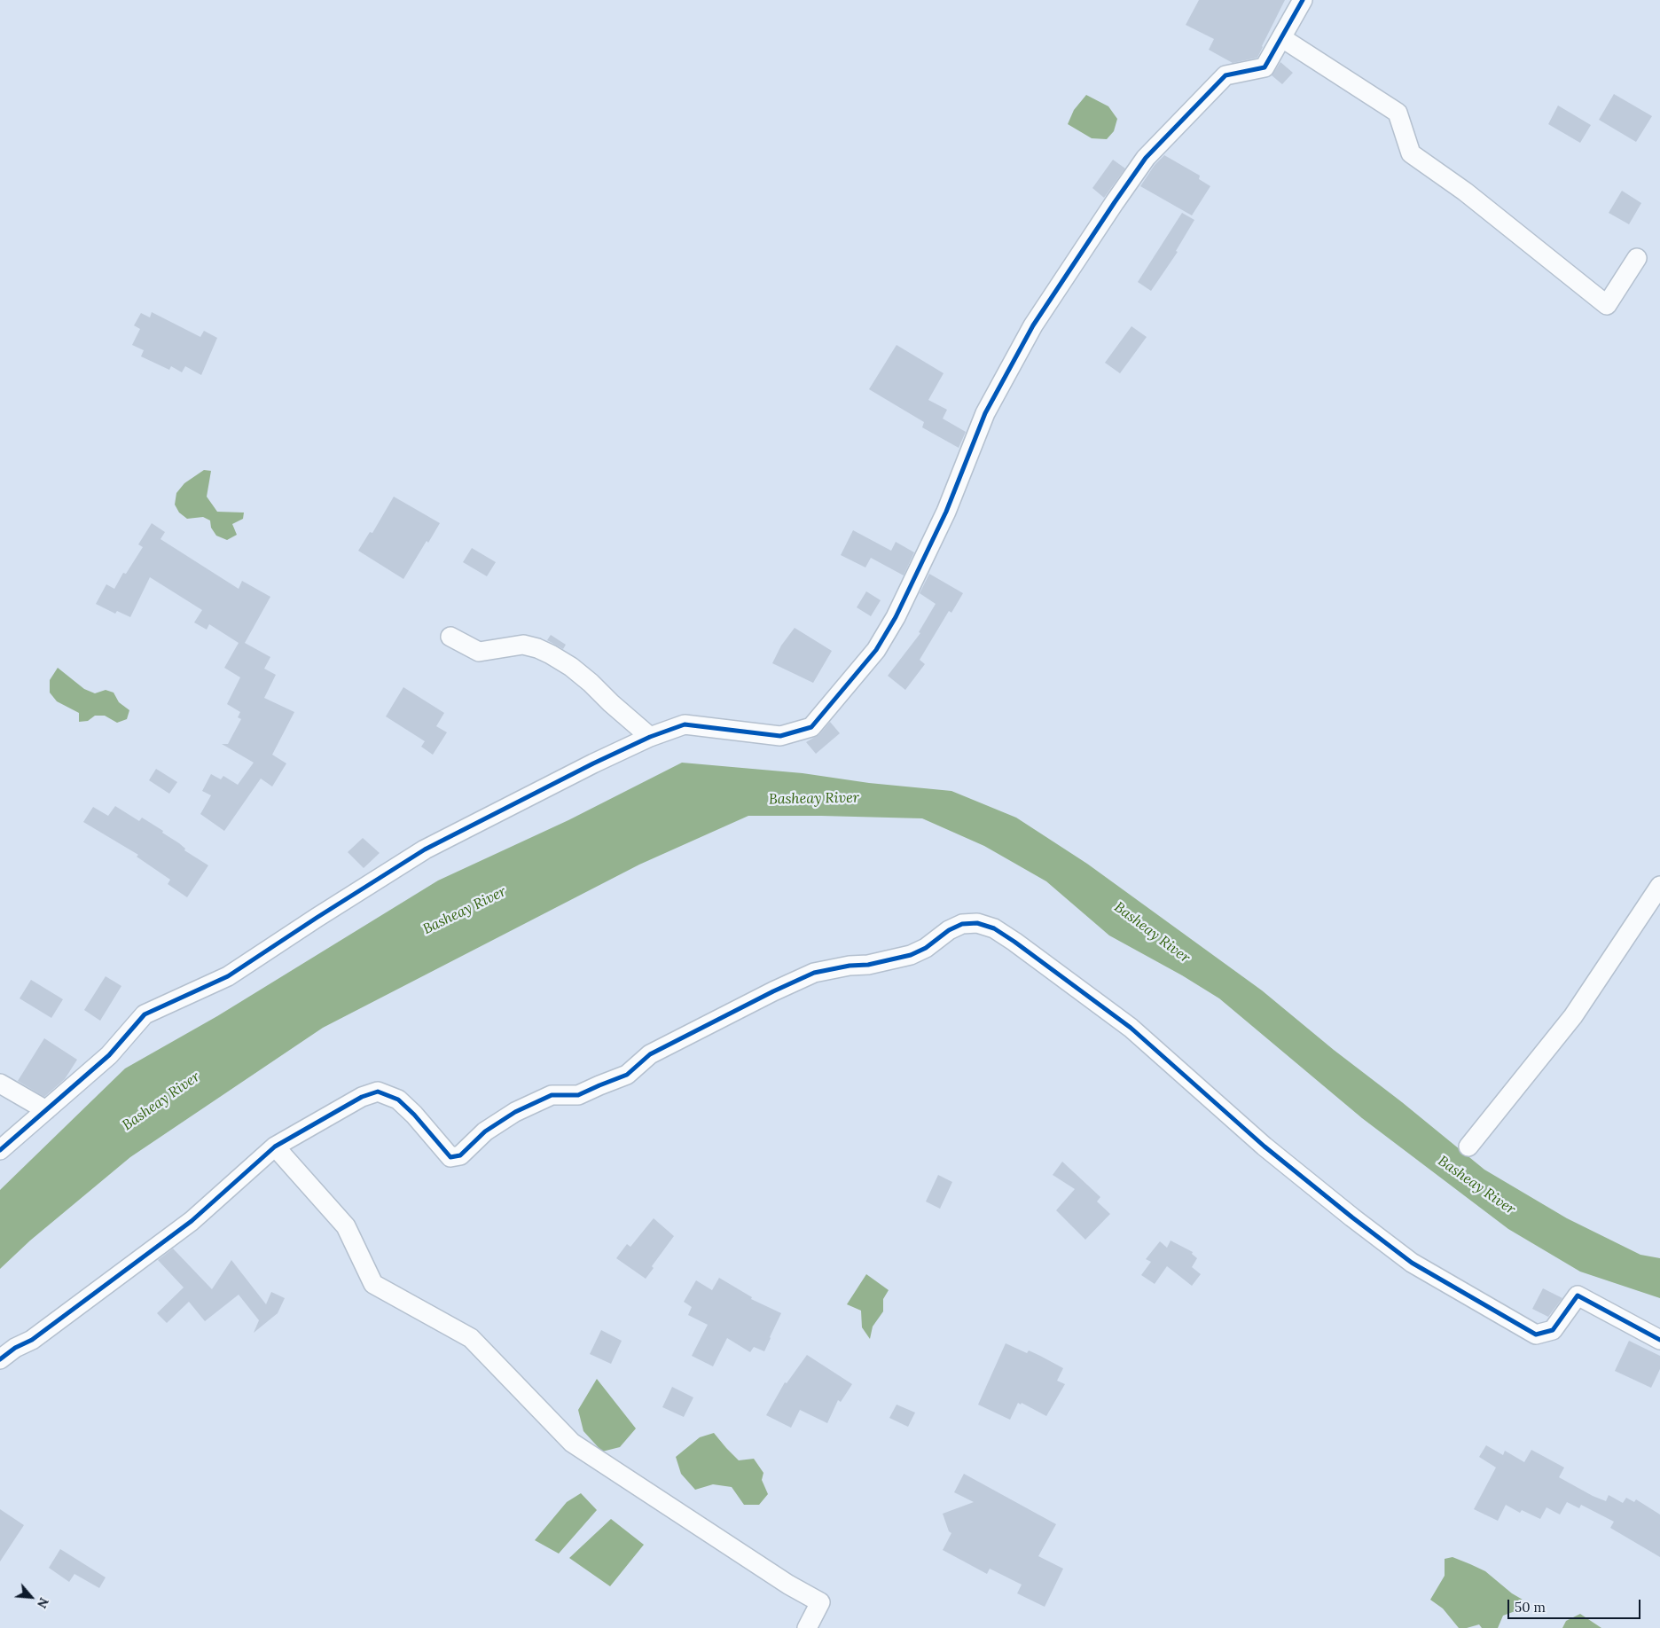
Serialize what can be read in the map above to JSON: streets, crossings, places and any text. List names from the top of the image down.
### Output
{
  "water": ["Basheay River"],
  "scale_bar": "50 m",
  "north": "bottom right"
}
